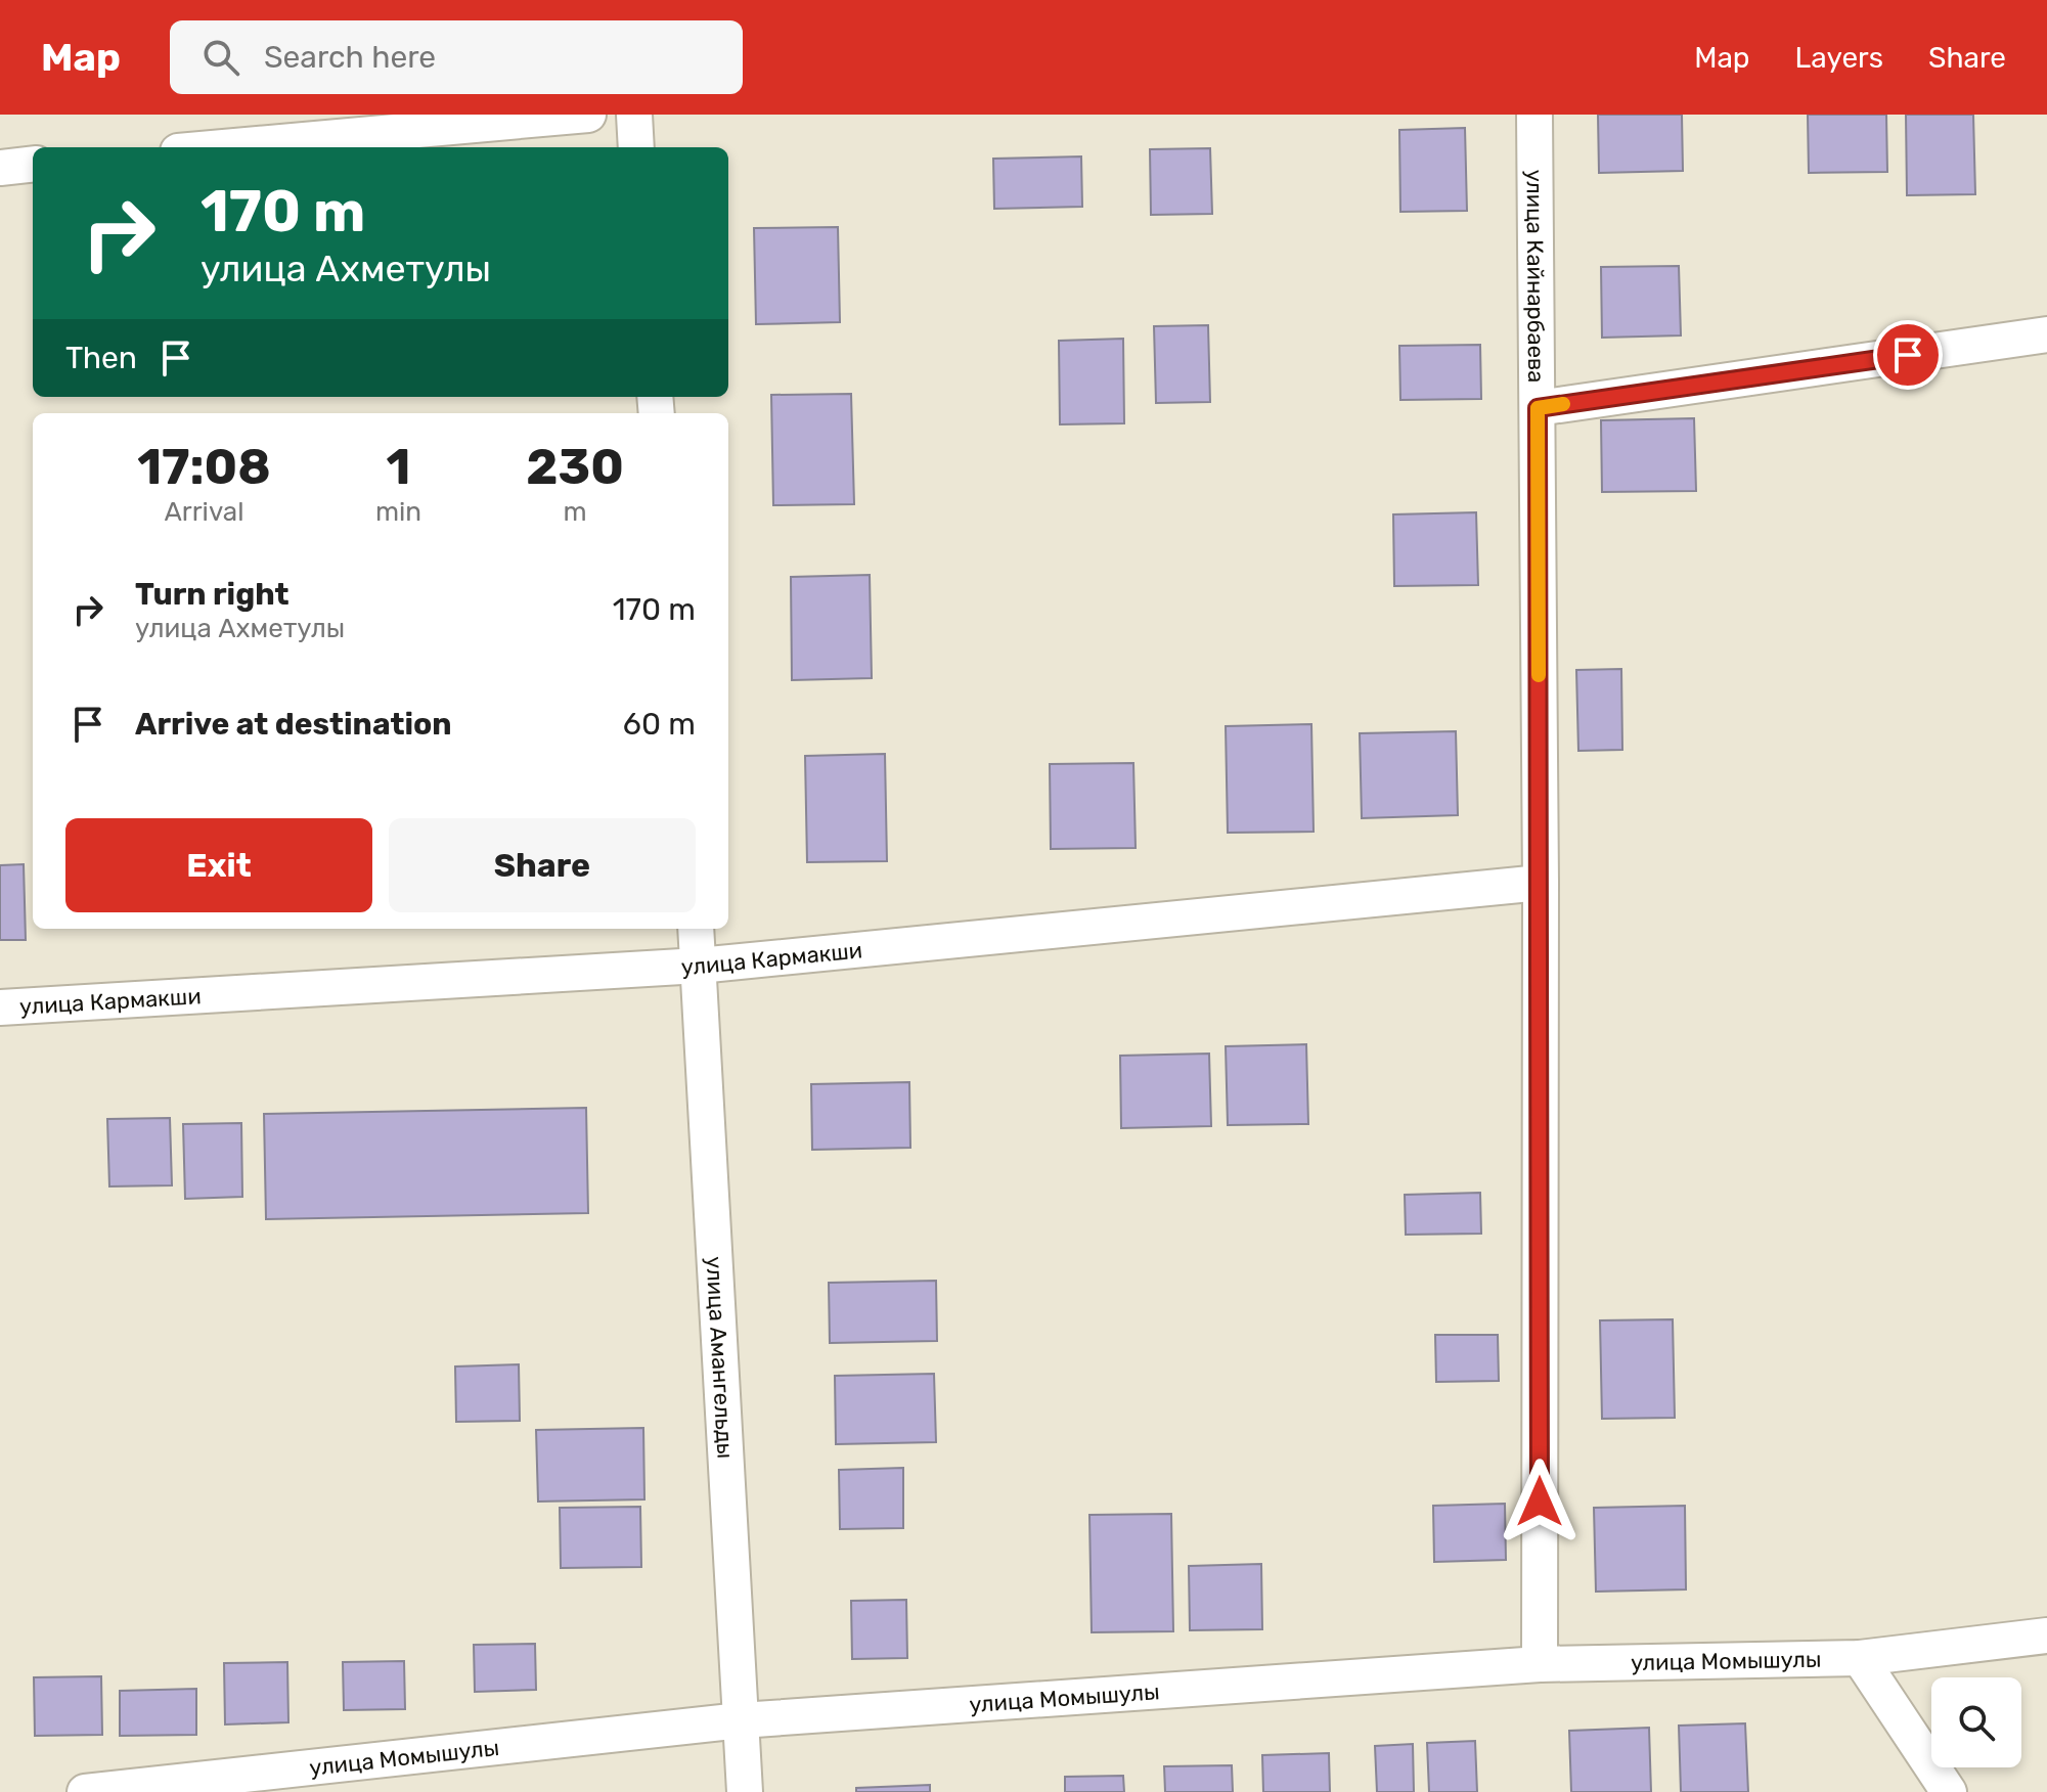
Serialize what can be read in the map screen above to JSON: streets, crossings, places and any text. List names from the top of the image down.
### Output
{
  "streets": {
    "street": [
      "улица Кайнарбаева",
      "улица Кармакши",
      "улица Амангельды",
      "улица Момышулы"
    ]
  },
  "crossings": [
    ["улица Кайнарбаева", "улица Кармакши"],
    ["улица Кайнарбаева", "улица Момышулы"],
    ["улица Кармакши", "улица Амангельды"],
    ["улица Амангельды", "улица Момышулы"]
  ],
  "page": {
    "header": "Map",
    "search": "Search here",
    "nav": ["Map", "Layers", "Share"],
    "turn": ["170 m", "улица Ахметулы"],
    "then": "Then",
    "eta": [
      "17:08",
      "Arrival",
      "1",
      "min",
      "230",
      "m"
    ],
    "list": [
      {
        "name": "Turn right",
        "note": "улица Ахметулы",
        "value": "170 m"
      },
      {
        "name": "Arrive at destination",
        "value": "60 m"
      }
    ],
    "buttons": ["Exit", "Share"]
  }
}
